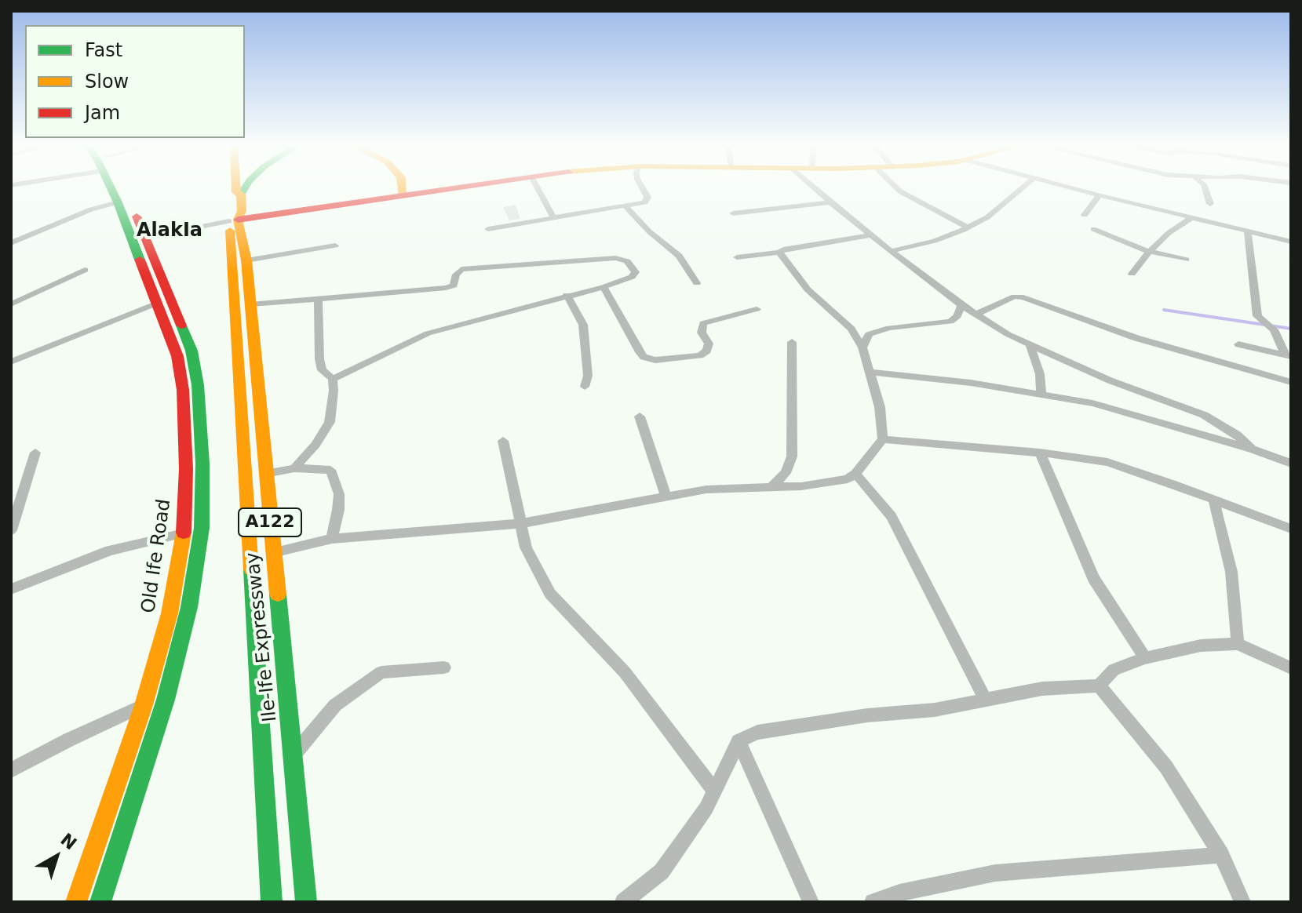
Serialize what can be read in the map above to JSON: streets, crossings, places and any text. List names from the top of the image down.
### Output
{
  "streets": {
    "main road": ["A122", "Old Ife Road", "Ile-Ife Expressway"]
  },
  "districts": ["AlakIa"],
  "legend": ["Fast", "Slow", "Jam"],
  "north": "top right"
}
